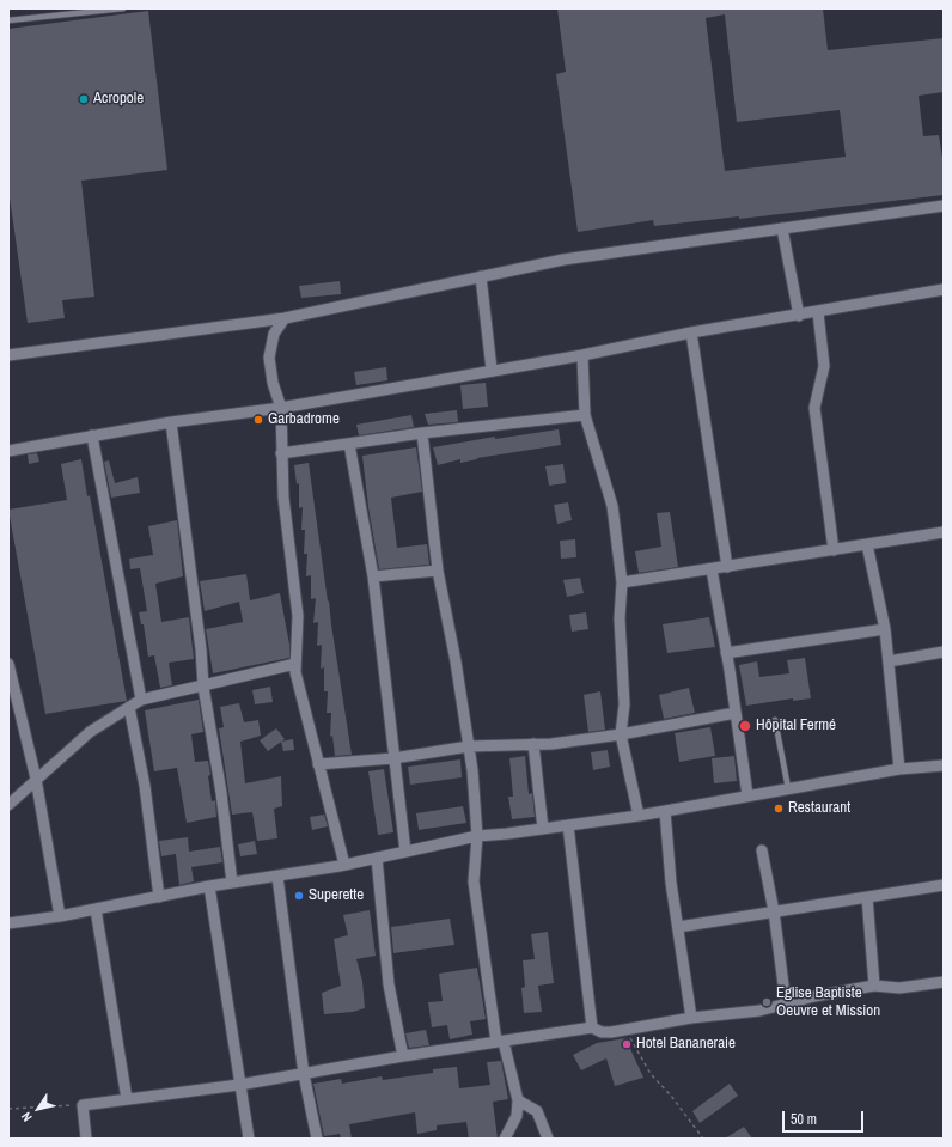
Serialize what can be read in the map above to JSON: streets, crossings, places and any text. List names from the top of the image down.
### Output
{
  "places": [
    "Acropole",
    "Garbadrome",
    "Hôpital Fermé",
    "Restaurant",
    "Superette",
    "Eglise Baptiste Oeuvre et Mission",
    "Hotel Bananeraie"
  ],
  "scale_bar": "50 m",
  "north": "bottom left"
}
